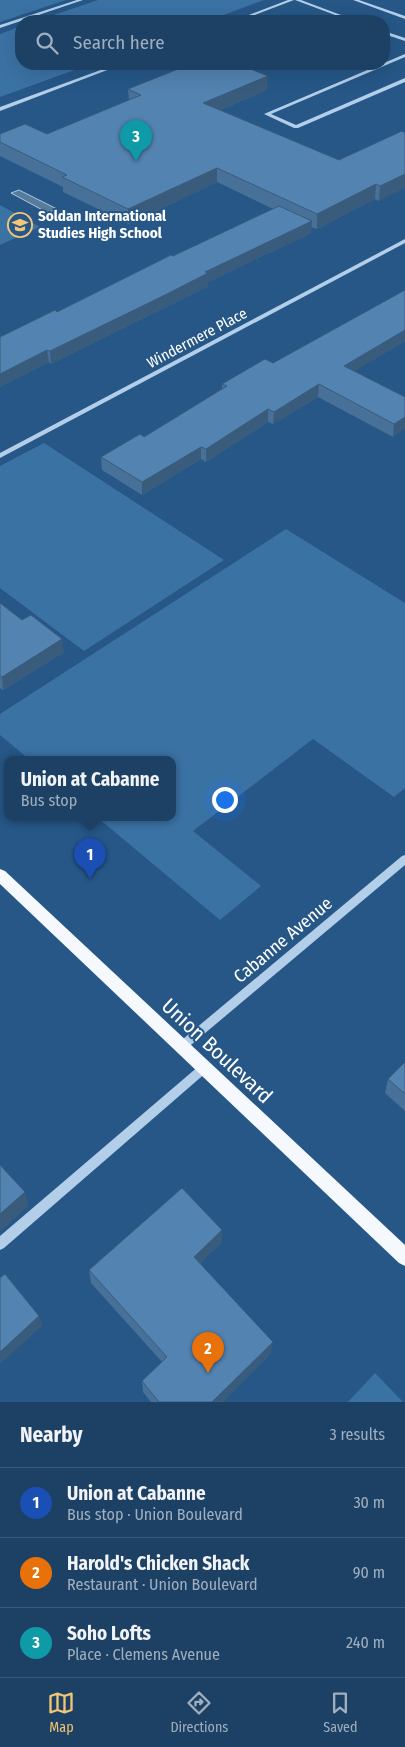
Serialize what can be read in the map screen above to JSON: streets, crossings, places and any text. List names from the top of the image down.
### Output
{
  "streets": {
    "main road": ["Union Boulevard"],
    "street": ["Windermere Place", "Cabanne Avenue"]
  },
  "crossings": [
    ["Cabanne Avenue", "Union Boulevard"]
  ],
  "places": {
    "school or university": ["Soldan International Studies High School"]
  },
  "page": {
    "search": "Search here",
    "pins": ["3", "1", "2"],
    "popup": ["Union at Cabanne", "Bus stop"],
    "heading": ["Nearby", "3 results"],
    "list": [
      {
        "mark": "1",
        "name": "Union at Cabanne",
        "note": "Bus stop · Union Boulevard",
        "value": "30 m"
      },
      {
        "mark": "2",
        "name": "Harold's Chicken Shack",
        "note": "Restaurant · Union Boulevard",
        "value": "90 m"
      },
      {
        "mark": "3",
        "name": "Soho Lofts",
        "note": "Place · Clemens Avenue",
        "value": "240 m"
      }
    ],
    "nav": ["Map", "Directions", "Saved"]
  }
}
